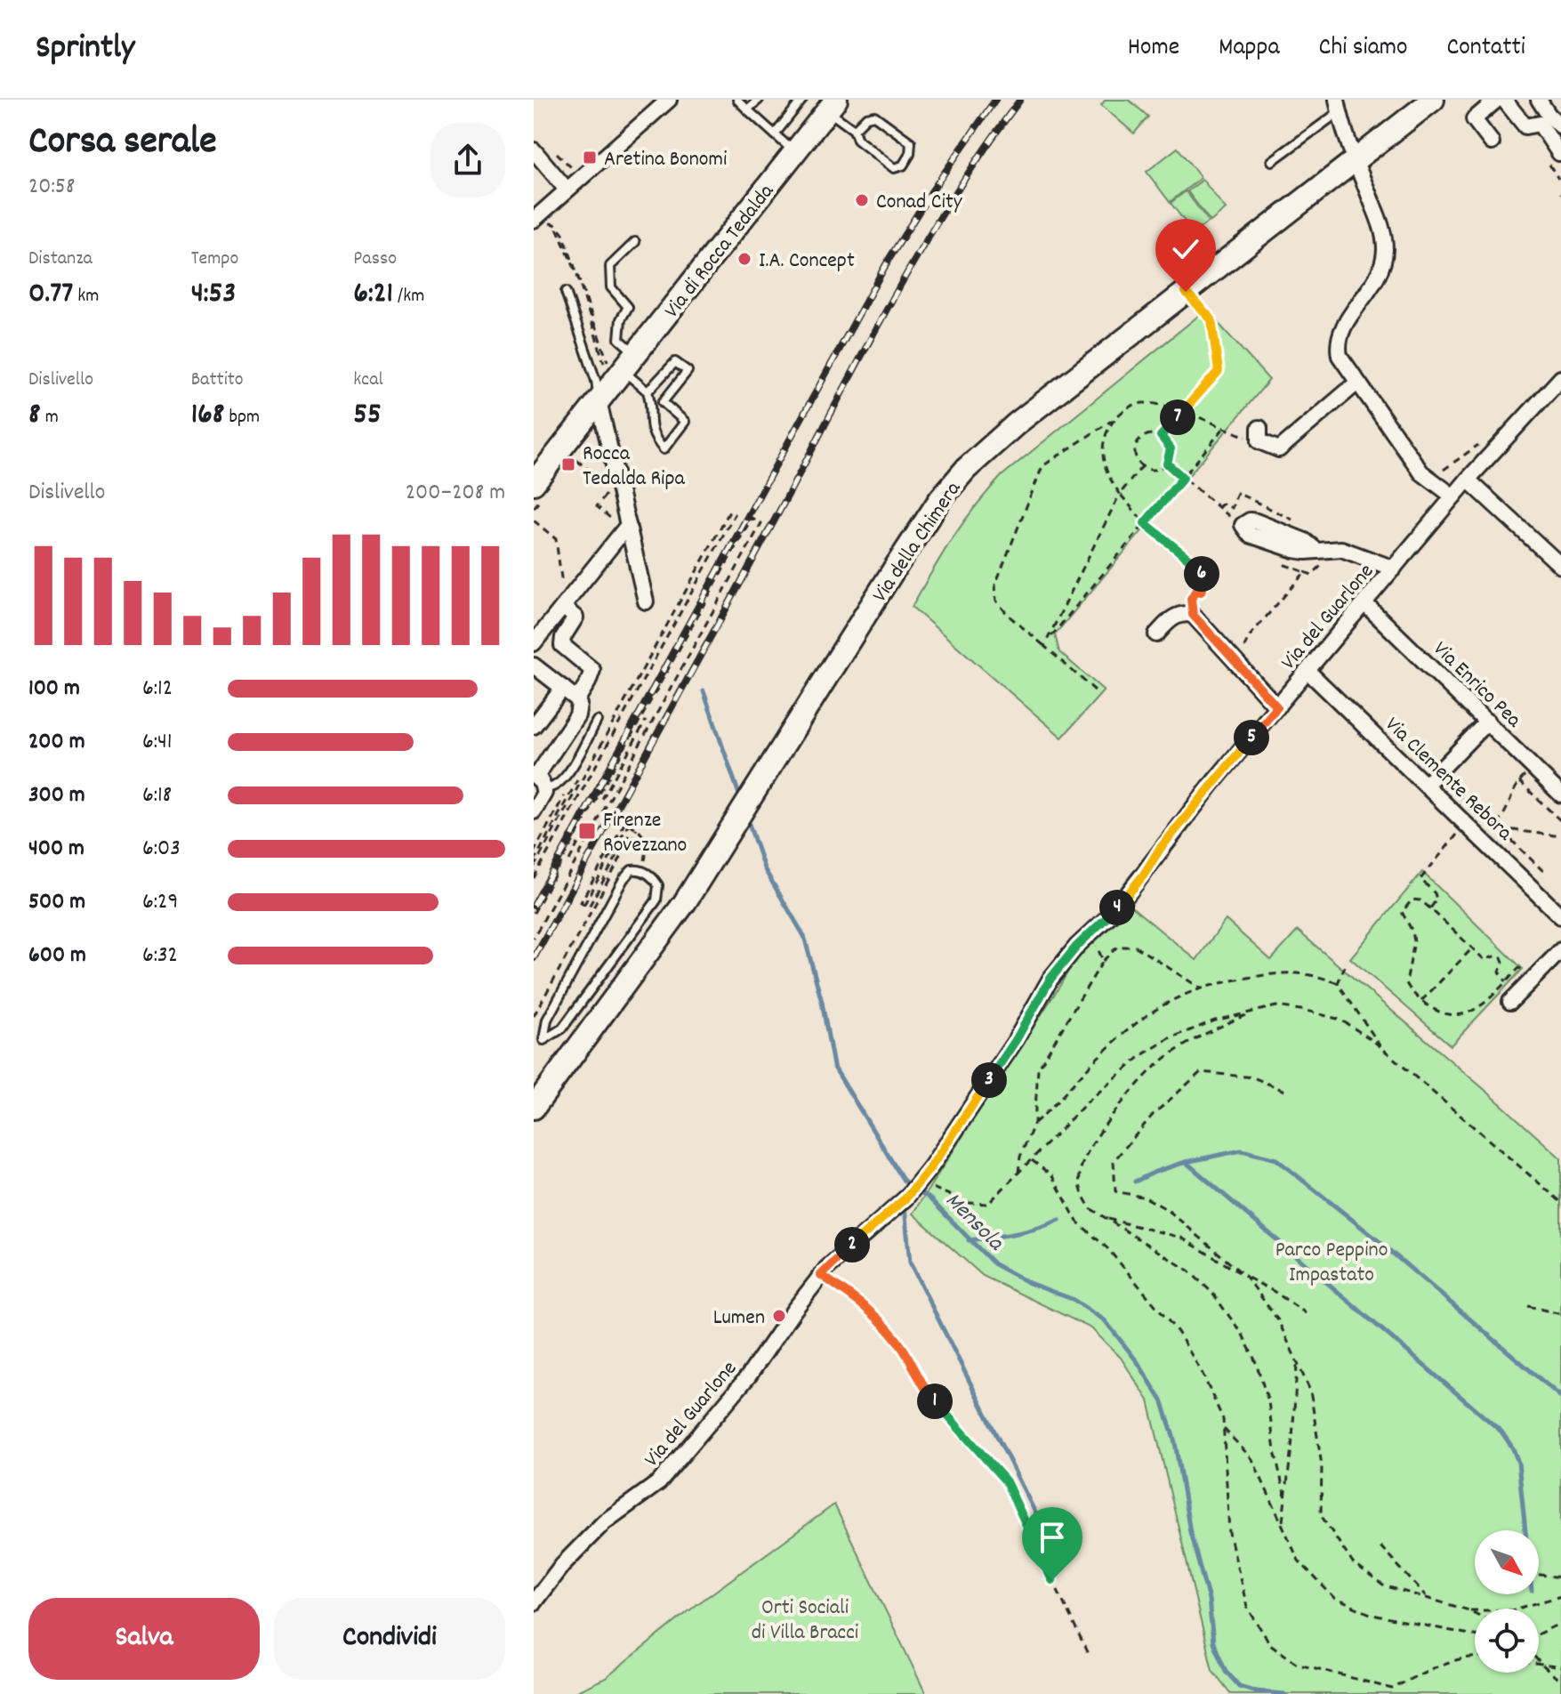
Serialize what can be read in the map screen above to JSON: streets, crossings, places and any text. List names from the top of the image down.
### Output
{
  "streets": {
    "street": [
      "Via di Rocca Tedalda",
      "Via della Chimera",
      "Via del Guarlone",
      "Via Enrico Pea",
      "Via Clemente Rebora"
    ]
  },
  "crossings": [
    ["Via del Guarlone", "Via Enrico Pea"],
    ["Via del Guarlone", "Via Clemente Rebora"]
  ],
  "water": ["Mensola"],
  "parks": ["Parco Peppino Impastato", "Orti Sociali di Villa Bracci"],
  "places": {
    "transit": ["Aretina Bonomi", "Rocca Tedalda Ripa", "Firenze Rovezzano"],
    "other": ["Conad City", "I.A. Concept", "Lumen"]
  },
  "north": "bottom right",
  "page": {
    "header": "Sprintly",
    "nav": [
      "Home",
      "Mappa",
      "Chi siamo",
      "Contatti"
    ],
    "heading": ["Corsa serale", "20:58"],
    "stats": [
      ["Distanza", "0.77 km"],
      ["Tempo", "4:53"],
      ["Passo", "6:21 /km"],
      ["Dislivello", "8 m"],
      ["Battito", "168 bpm"],
      ["kcal", "55"]
    ],
    "pins": [
      "7",
      "6",
      "5",
      "4",
      "3",
      "2",
      "1"
    ],
    "chart": ["Dislivello", "200–208 m"],
    "list": [
      {
        "name": "100 m",
        "note": "6:12"
      },
      {
        "name": "200 m",
        "note": "6:41"
      },
      {
        "name": "300 m",
        "note": "6:18"
      },
      {
        "name": "400 m",
        "note": "6:03"
      },
      {
        "name": "500 m",
        "note": "6:29"
      },
      {
        "name": "600 m",
        "note": "6:32"
      }
    ],
    "buttons": ["Salva", "Condividi"]
  }
}
